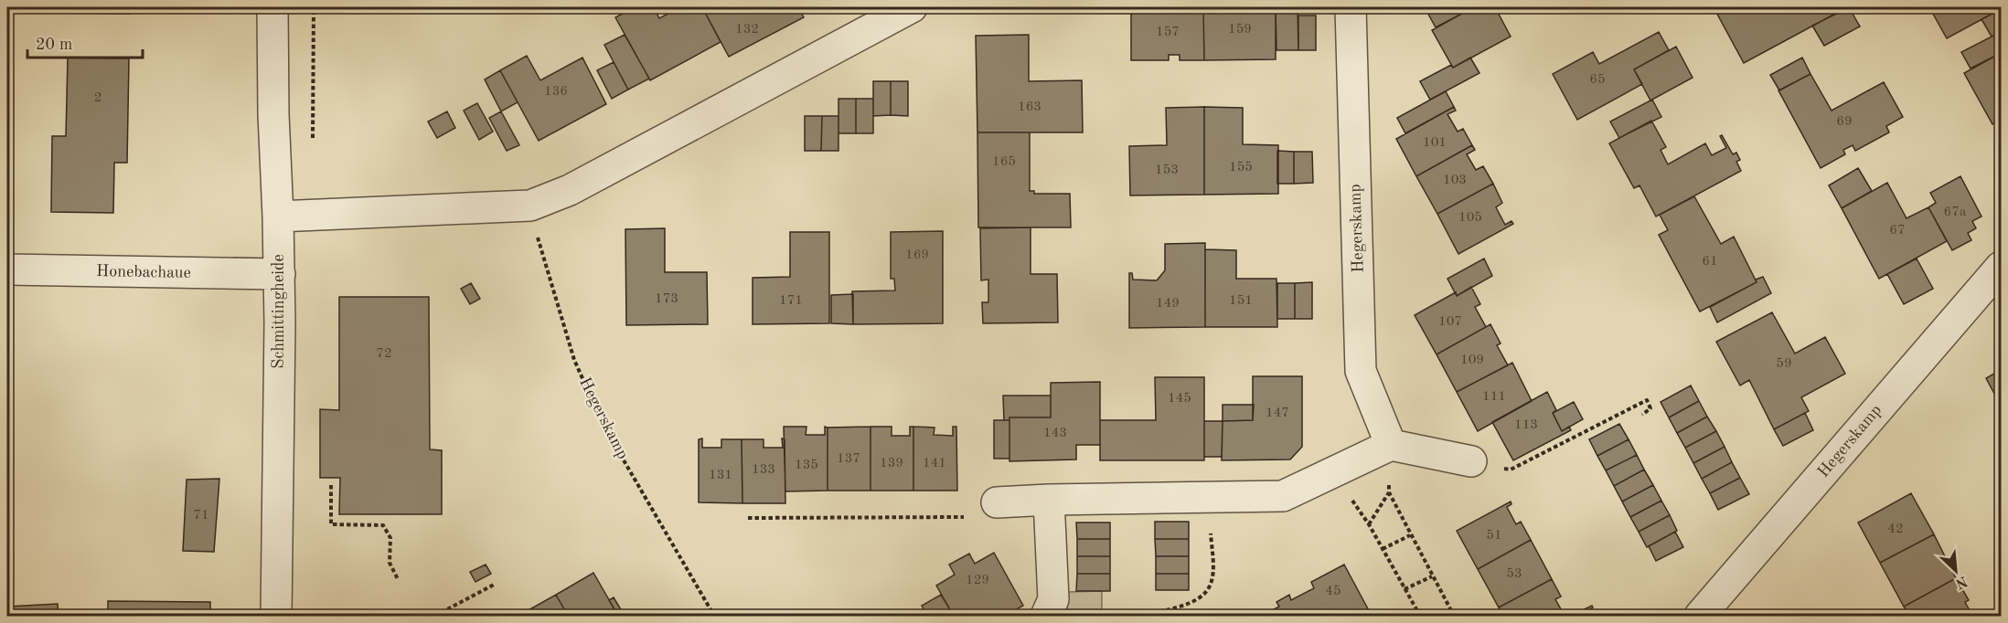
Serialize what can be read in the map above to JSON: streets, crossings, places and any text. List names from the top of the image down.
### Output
{
  "streets": {
    "street": ["Hegerskamp", "Honebachaue", "Schmittingheide"]
  },
  "crossings": [
    ["Honebachaue", "Schmittingheide"]
  ],
  "house_numbers": [
    "132",
    "159",
    "157",
    "65",
    "136",
    "2",
    "163",
    "69",
    "101",
    "165",
    "155",
    "153",
    "103",
    "67a",
    "105",
    "67",
    "169",
    "61",
    "173",
    "171",
    "151",
    "149",
    "107",
    "72",
    "109",
    "59",
    "111",
    "145",
    "147",
    "113",
    "143",
    "137",
    "139",
    "141",
    "135",
    "133",
    "131",
    "71",
    "42",
    "51",
    "53",
    "129",
    "45"
  ],
  "scale_bar": "20 m",
  "north": "bottom right"
}
